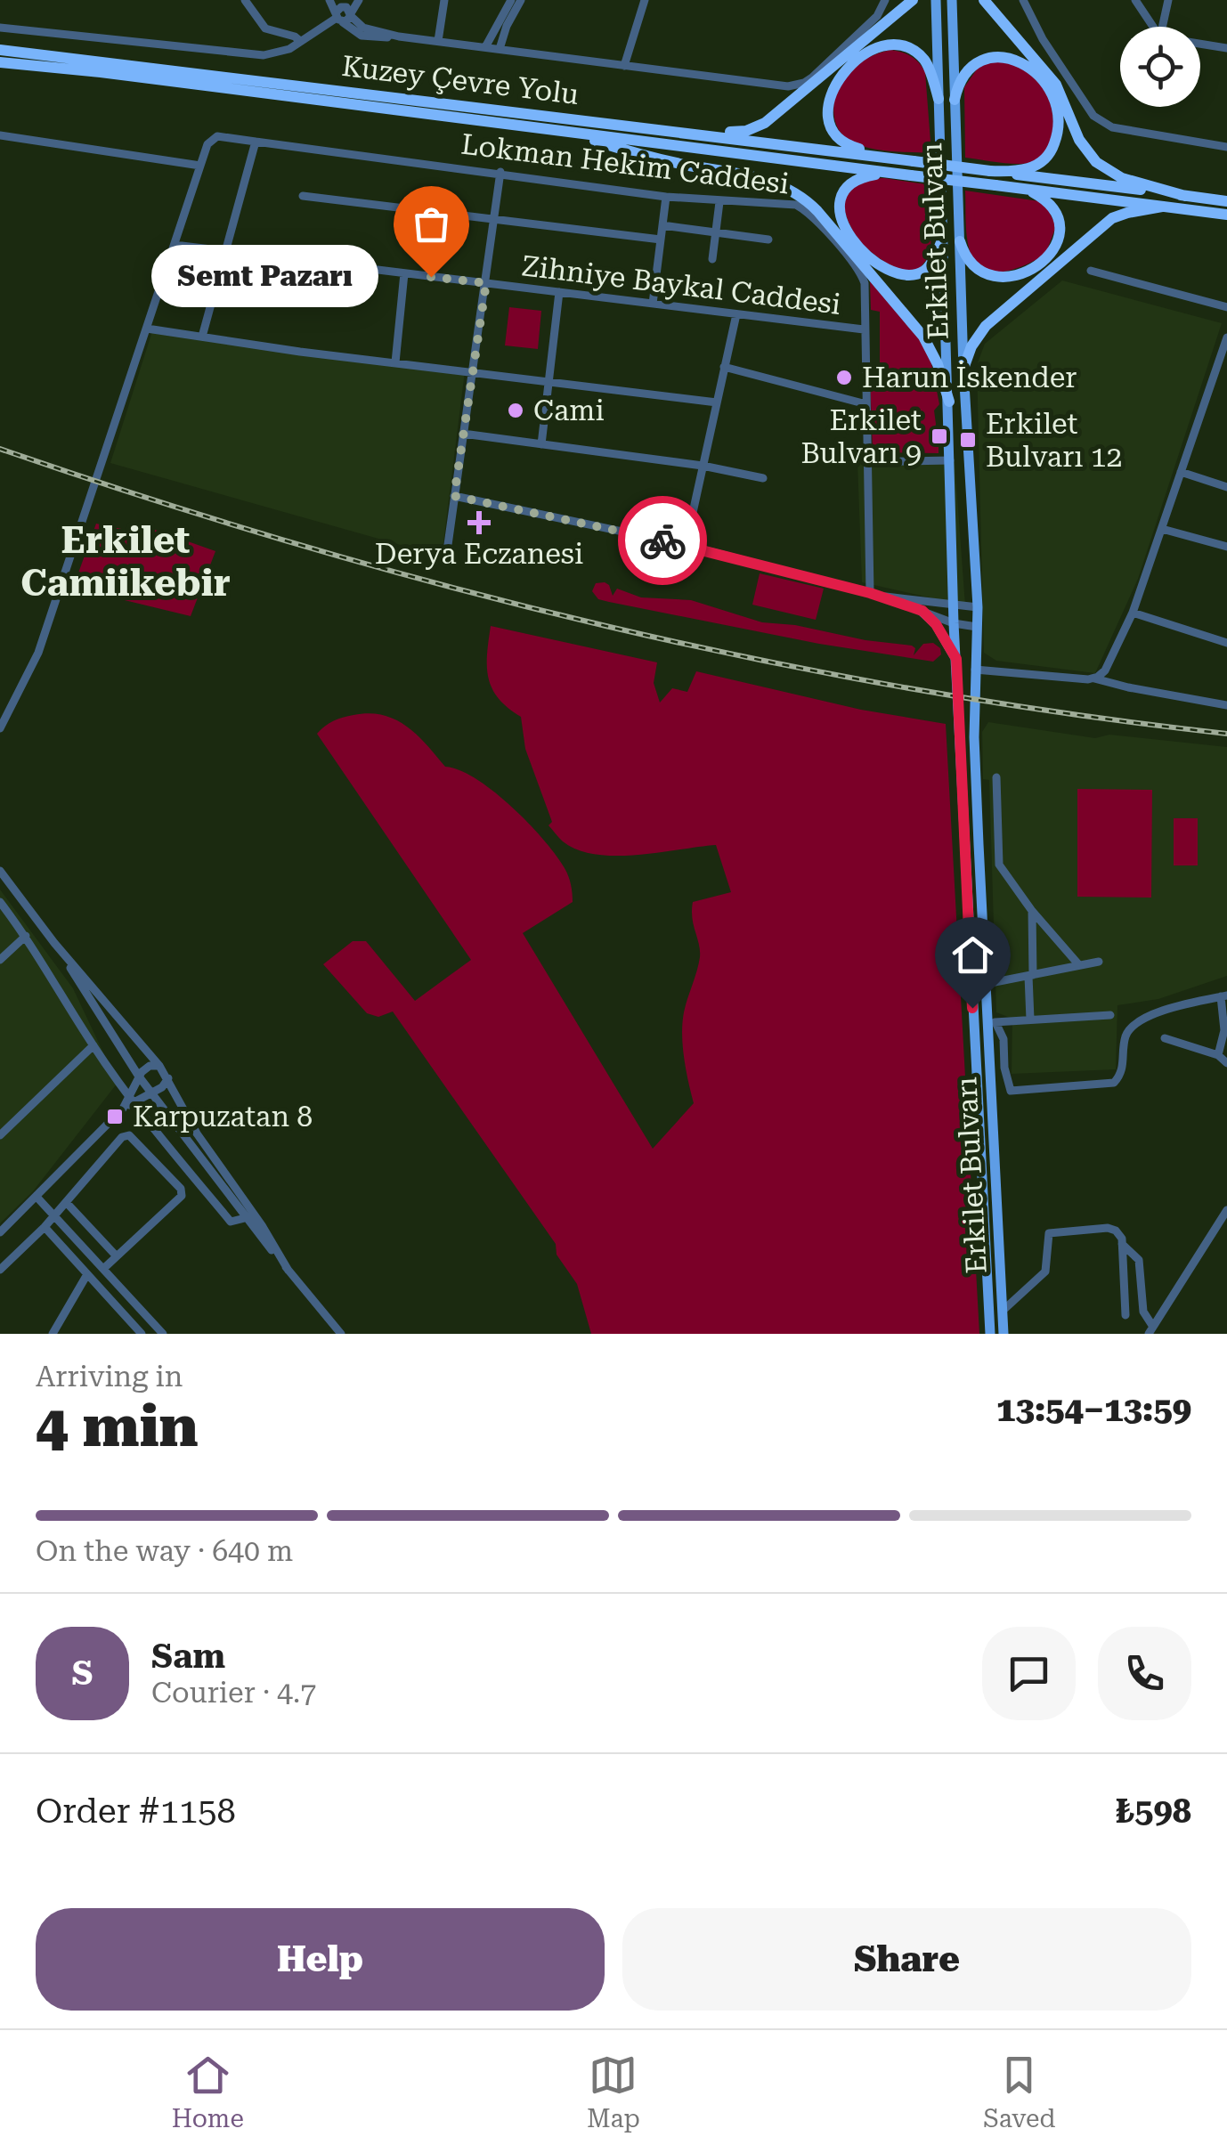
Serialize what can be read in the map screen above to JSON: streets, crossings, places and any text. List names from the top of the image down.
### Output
{
  "streets": {
    "highway": ["Kuzey Çevre Yolu"],
    "main road": ["Erkilet Bulvarı"],
    "street": ["Lokman Hekim Caddesi", "Zihniye Baykal Caddesi"]
  },
  "crossings": [
    ["Lokman Hekim Caddesi", "Zihniye Baykal Caddesi"]
  ],
  "districts": ["Erkilet Camiikebir"],
  "places": {
    "other": ["Semt Pazarı", "Harun İskender", "Cami"],
    "transit": ["Erkilet Bulvarı 9", "Erkilet Bulvarı 12", "Karpuzatan 8"],
    "health": ["Derya Eczanesi"]
  },
  "page": {
    "bubble": "Semt Pazarı",
    "heading": ["4 min", "Arriving in", "13:54–13:59"],
    "panel": [
      "Sam",
      "Courier · 4.7",
      "Order #1158",
      "₺598"
    ],
    "bar": "On the way · 640 m",
    "round": "S",
    "buttons": ["Help", "Share"],
    "tabs": ["Home", "Map", "Saved"]
  }
}
